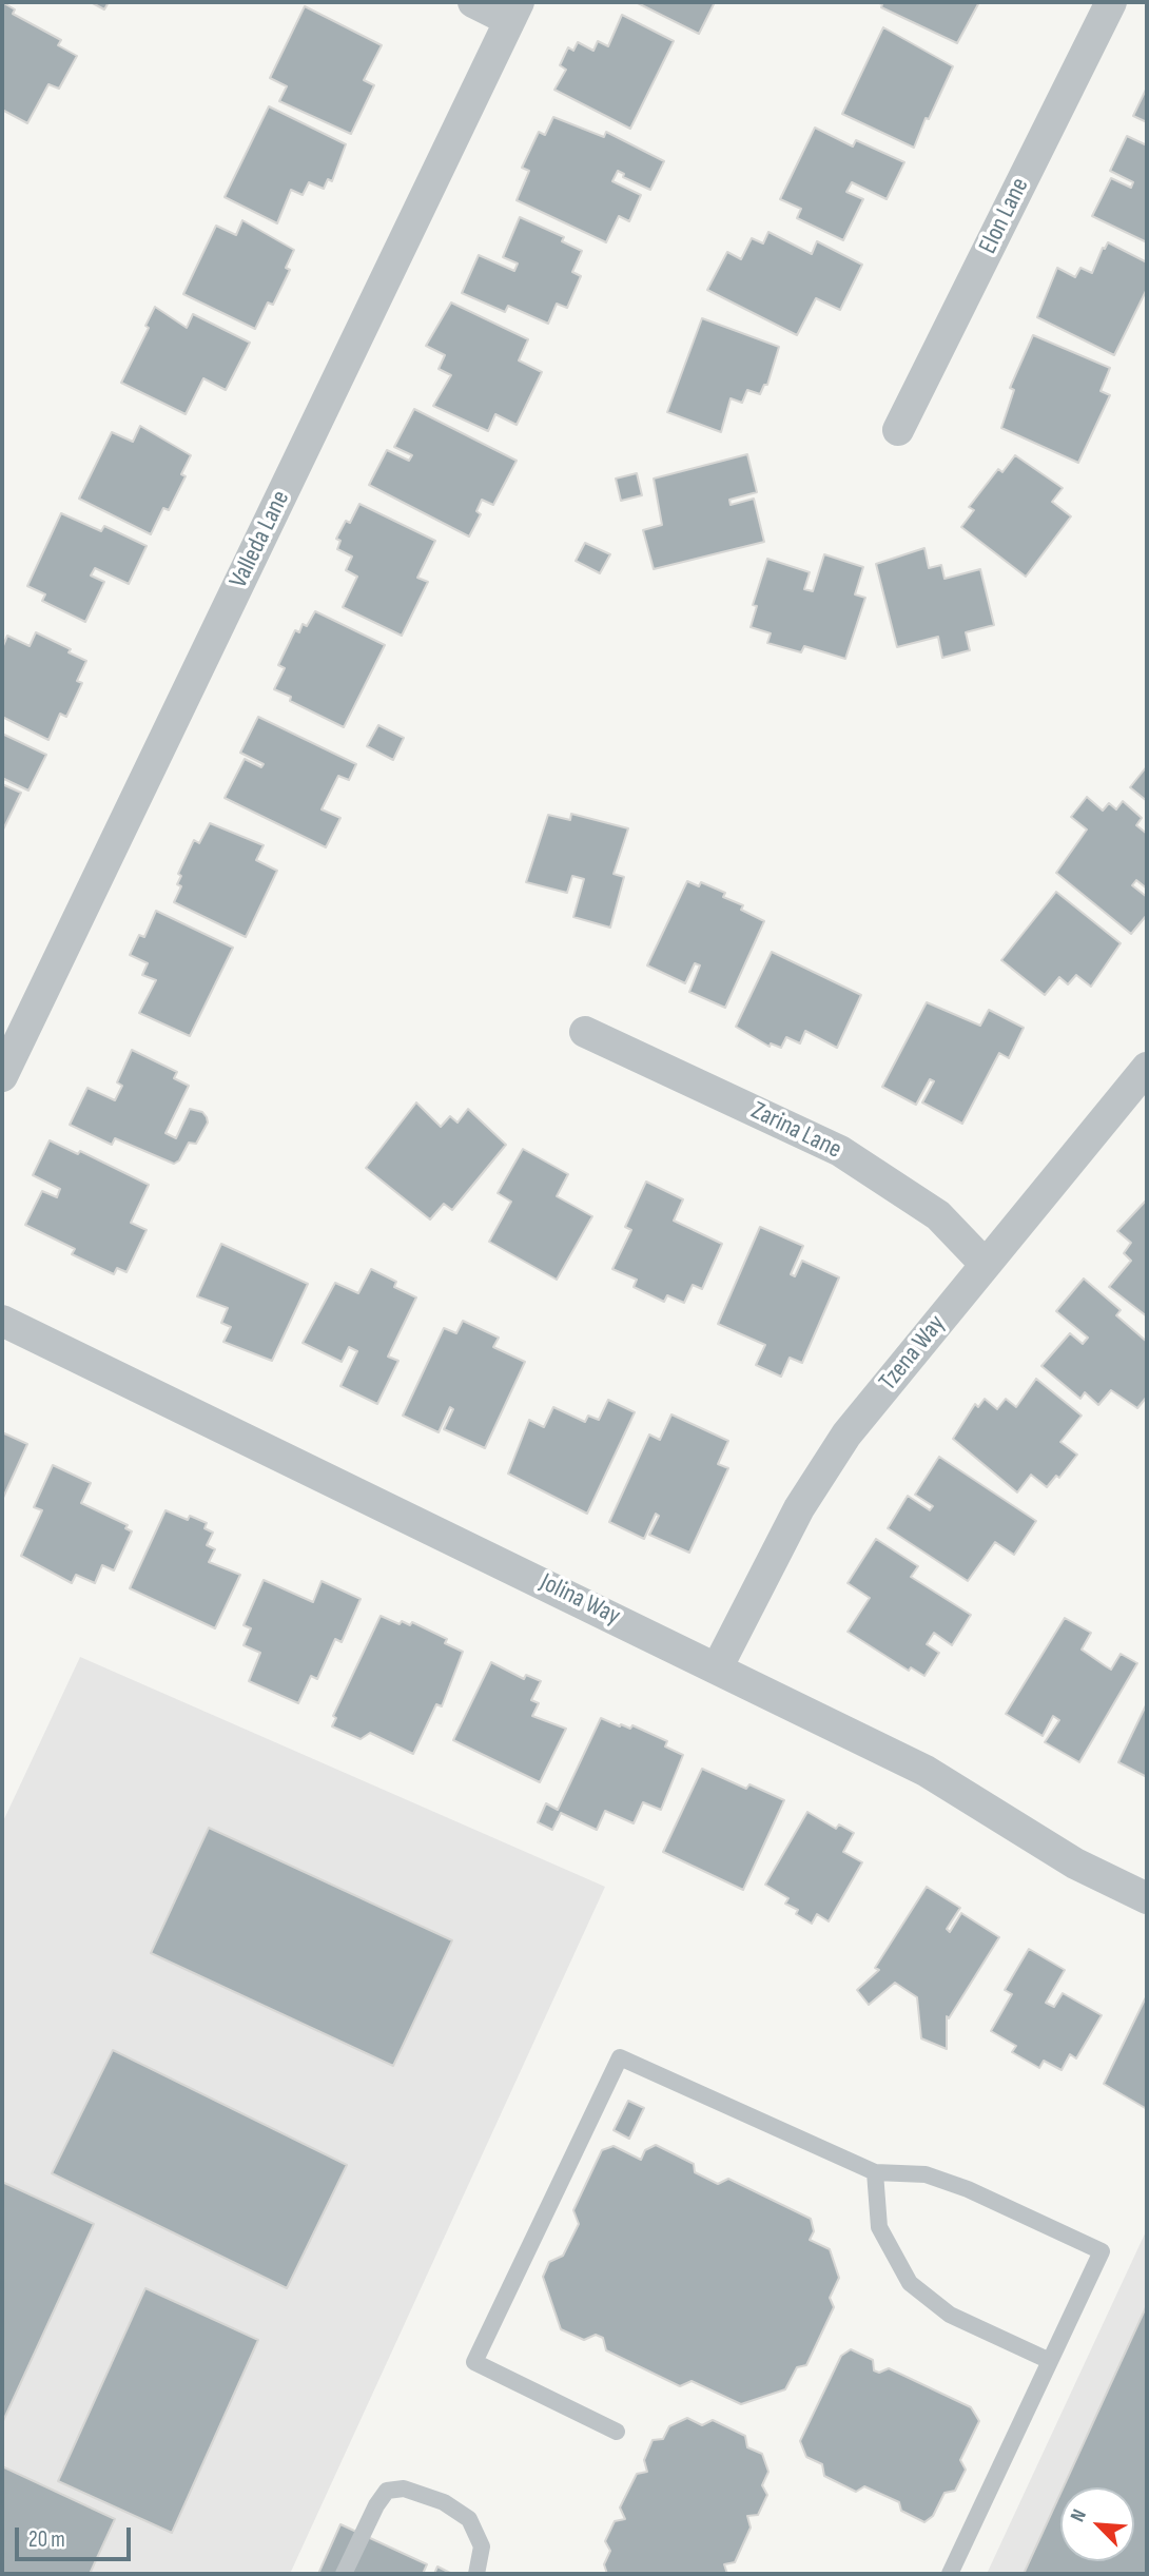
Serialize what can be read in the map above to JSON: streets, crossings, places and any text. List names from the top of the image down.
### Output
{
  "streets": {
    "street": [
      "Elon Lane",
      "Valleda Lane",
      "Zarina Lane",
      "Tzena Way",
      "Jolina Way"
    ]
  },
  "crossings": [
    ["Zarina Lane", "Tzena Way"],
    ["Tzena Way", "Jolina Way"]
  ],
  "scale_bar": "20 m",
  "north": "top left"
}
